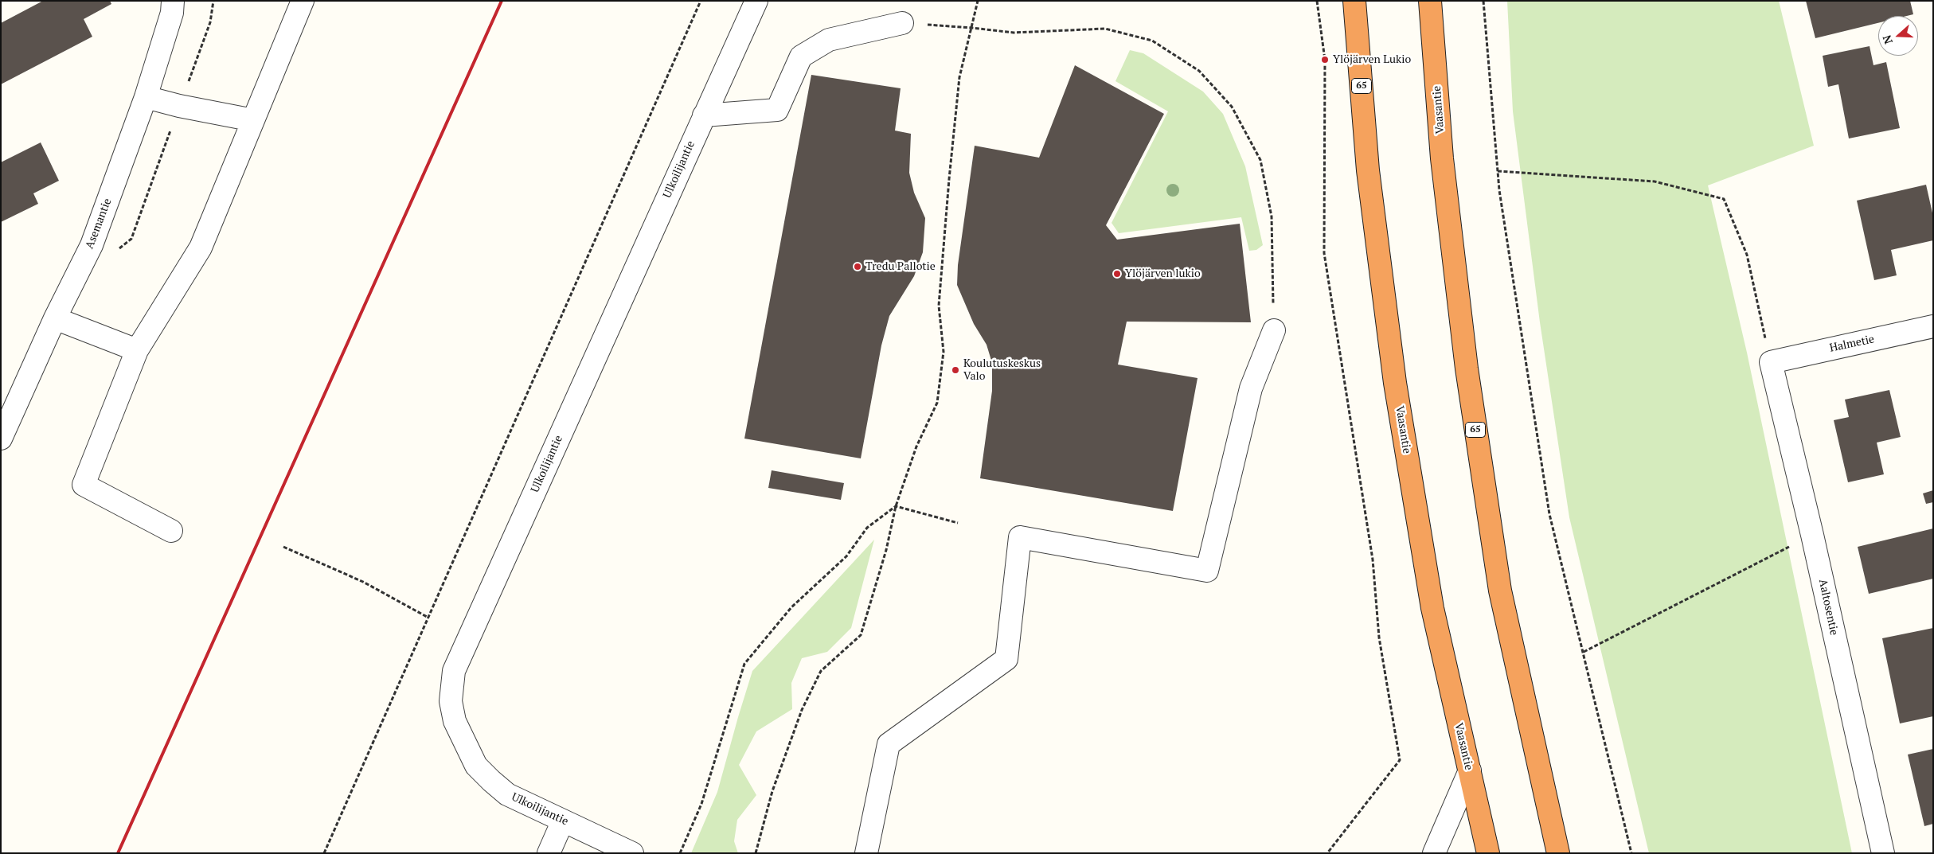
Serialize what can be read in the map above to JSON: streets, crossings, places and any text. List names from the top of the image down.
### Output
{
  "streets": {
    "highway": ["65", "Vaasantie"],
    "street": [
      "Ulkoilijantie",
      "Asemantie",
      "Halmetie",
      "Aaltosentie"
    ]
  },
  "crossings": [
    ["Halmetie", "Aaltosentie"]
  ],
  "places": [
    "Ylöjärven Lukio",
    "Tredu Pallotie",
    "Ylöjärven lukio",
    "Koulutuskeskus Valo"
  ],
  "north": "left"
}
